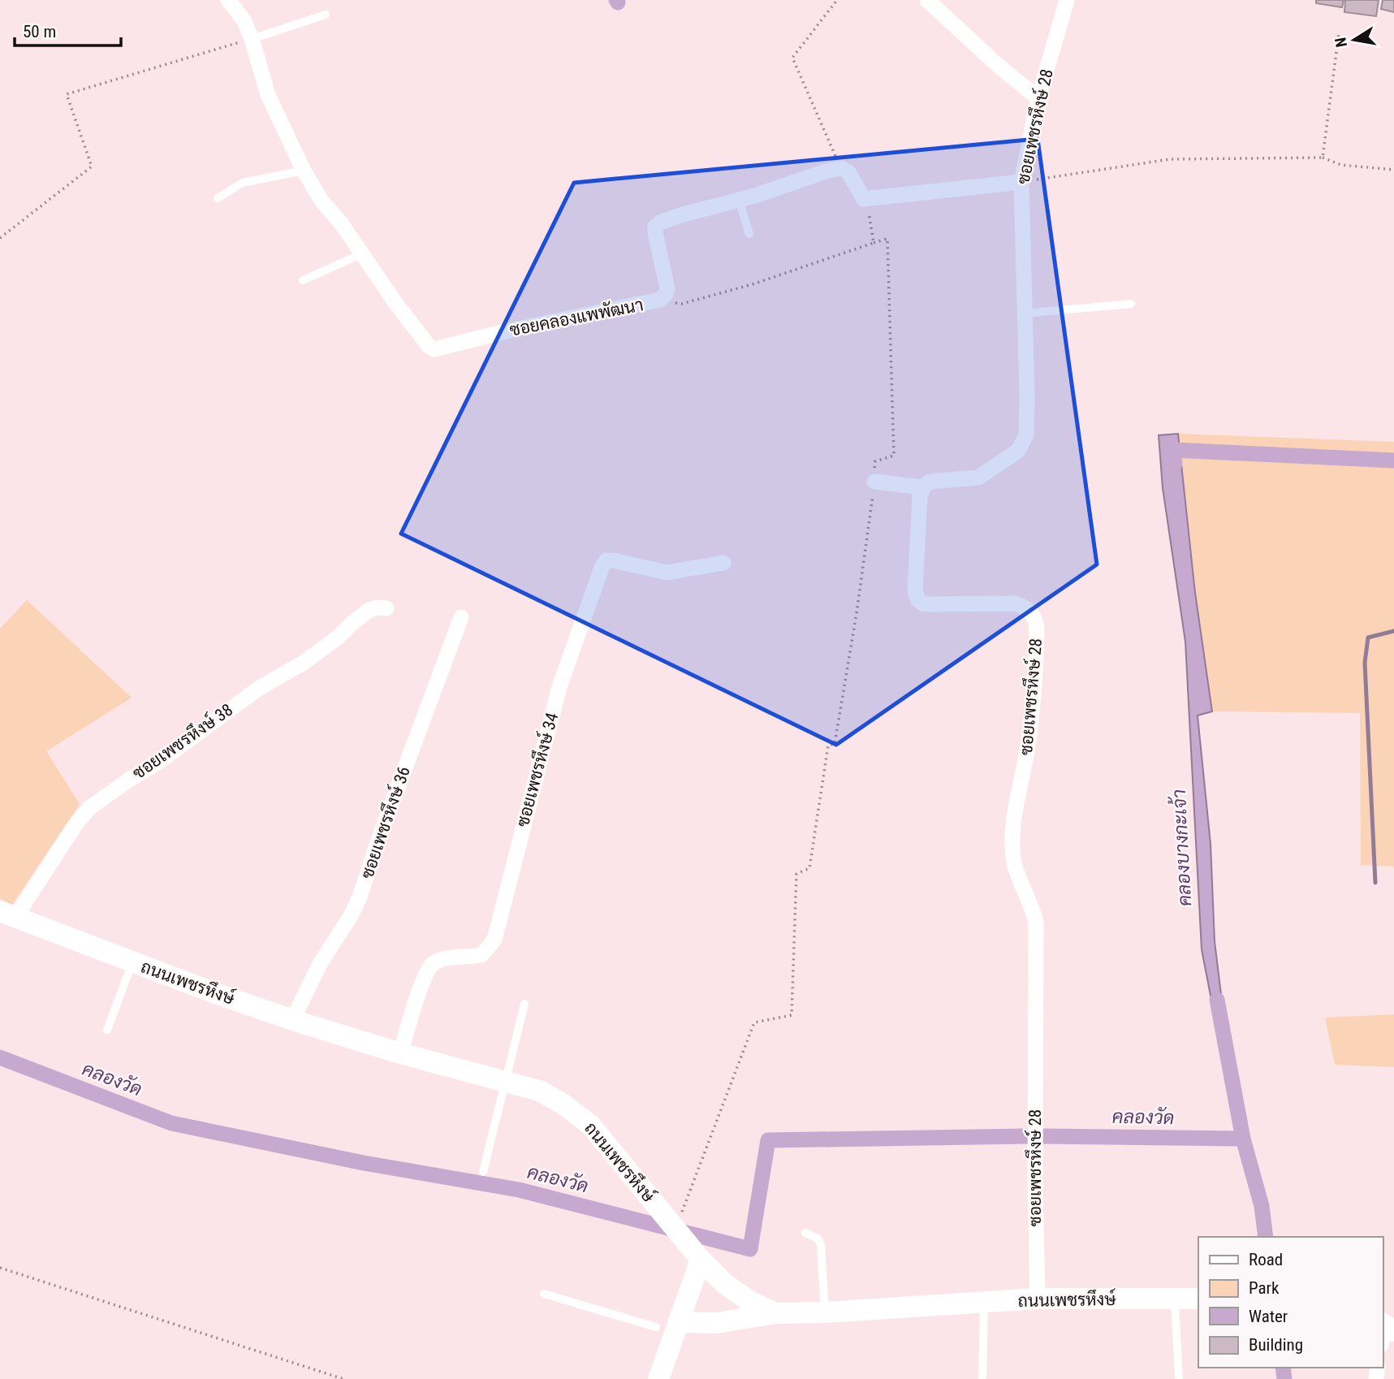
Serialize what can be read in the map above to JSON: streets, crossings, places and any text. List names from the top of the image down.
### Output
{
  "streets": {
    "main road": ["ถนนเพชรหึงษ์"],
    "street": [
      "ซอยเพชรหึงษ์ 28",
      "ซอยคลองแพพัฒนา",
      "ซอยเพชรหึงษ์ 38",
      "ซอยเพชรหึงษ์ 34",
      "ซอยเพชรหึงษ์ 36"
    ]
  },
  "crossings": [
    ["ซอยเพชรหึงษ์ 28", "ถนนเพชรหึงษ์"],
    ["ซอยเพชรหึงษ์ 38", "ถนนเพชรหึงษ์"],
    ["ซอยเพชรหึงษ์ 34", "ถนนเพชรหึงษ์"],
    ["ซอยเพชรหึงษ์ 36", "ถนนเพชรหึงษ์"]
  ],
  "water": ["คลองบางกะเจ้า", "คลองวัด"],
  "legend": [
    "Road",
    "Park",
    "Water",
    "Building"
  ],
  "scale_bar": "50 m",
  "north": "left"
}
